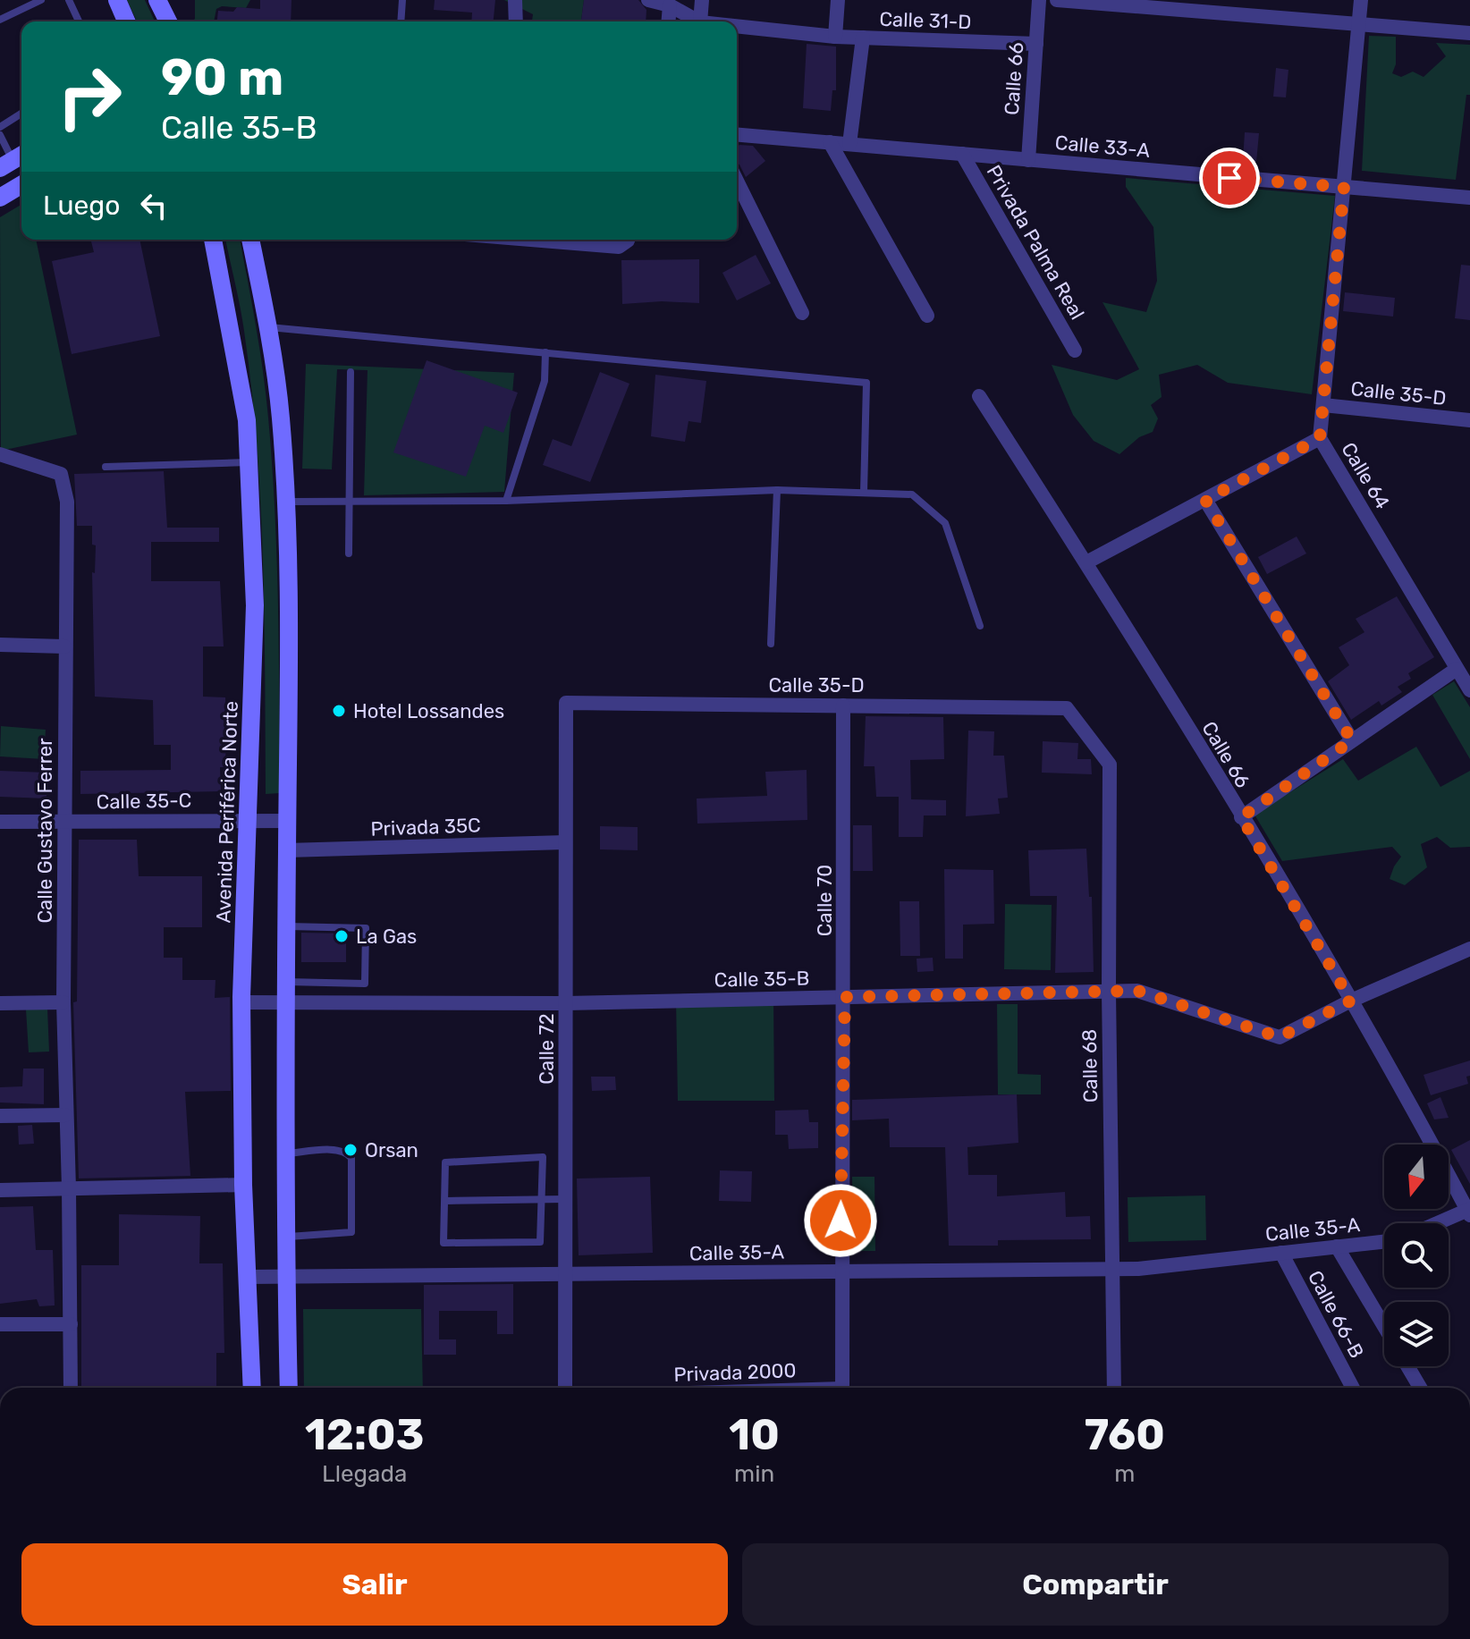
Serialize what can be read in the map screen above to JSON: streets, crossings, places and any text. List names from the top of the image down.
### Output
{
  "streets": {
    "main road": ["Avenida Periférica Norte"],
    "street": [
      "Calle 31-D",
      "Calle 66",
      "Calle 33-A",
      "Privada Palma Real",
      "Calle 35-D",
      "Calle 64",
      "Calle 35-C",
      "Privada 35C",
      "Calle Gustavo Ferrer",
      "Calle 70",
      "Calle 35-B",
      "Calle 72",
      "Calle 68",
      "Calle 35-A",
      "Calle 66-B"
    ]
  },
  "crossings": [
    ["Calle 31-D", "Calle 66"],
    ["Calle 66", "Calle 33-A"],
    ["Calle 66", "Calle 35-B"],
    ["Calle 33-A", "Privada Palma Real"],
    ["Calle 33-A", "Calle 64"],
    ["Calle 35-D", "Calle 64"],
    ["Calle 35-D", "Calle 70"],
    ["Calle 35-D", "Calle 72"],
    ["Calle 35-D", "Calle 68"],
    ["Calle 35-C", "Avenida Periférica Norte"],
    ["Calle 35-C", "Calle Gustavo Ferrer"],
    ["Avenida Periférica Norte", "Calle 35-B"],
    ["Avenida Periférica Norte", "Calle 35-A"],
    ["Privada 35C", "Calle 72"],
    ["Calle 70", "Calle 35-B"],
    ["Calle 70", "Calle 35-A"],
    ["Calle 35-B", "Calle 72"],
    ["Calle 35-B", "Calle 68"],
    ["Calle 72", "Calle 35-A"],
    ["Calle 68", "Calle 35-A"],
    ["Calle 35-A", "Calle 66-B"]
  ],
  "places": ["Hotel Lossandes", "La Gas", "Orsan"],
  "north": "bottom",
  "page": {
    "turn": ["90 m", "Calle 35-B"],
    "then": "Luego",
    "eta": [
      "12:03",
      "Llegada",
      "10",
      "min",
      "760",
      "m"
    ],
    "buttons": ["Salir", "Compartir"]
  }
}
